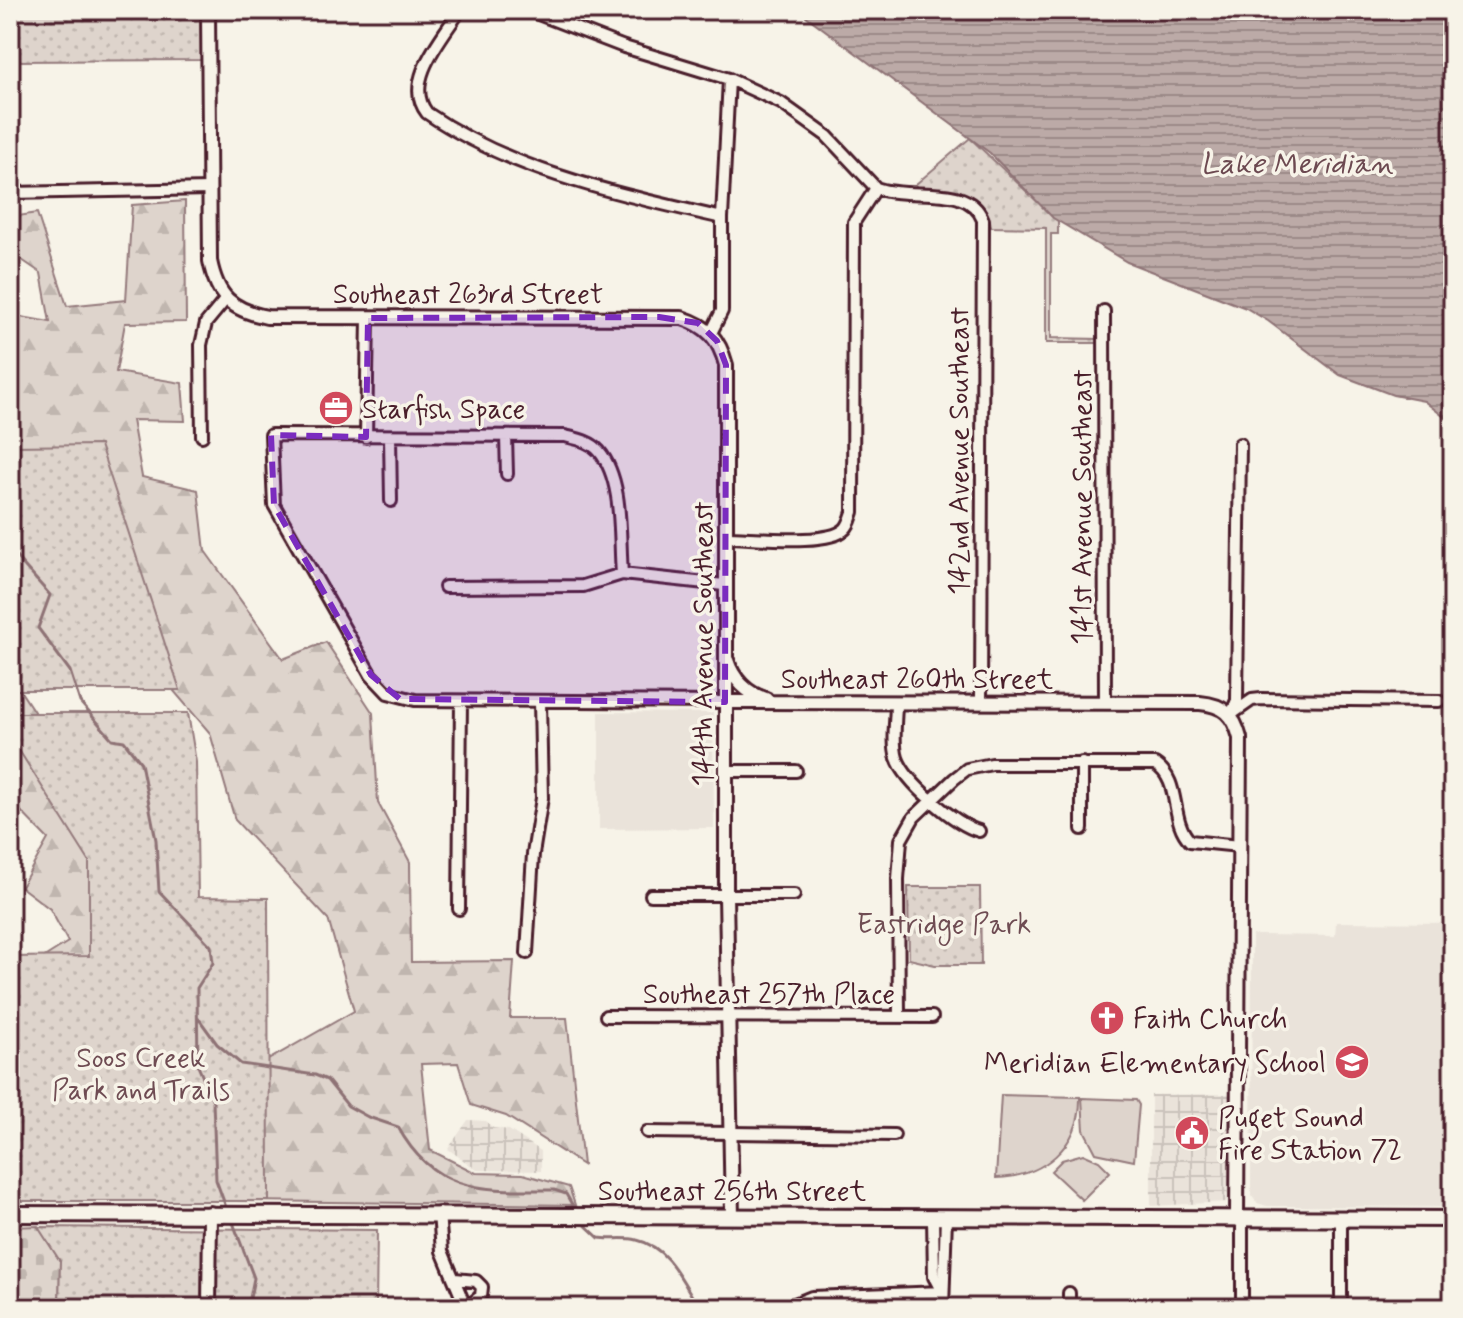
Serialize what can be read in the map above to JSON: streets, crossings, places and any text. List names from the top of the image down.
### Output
{
  "streets": {
    "main road": ["Southeast 256th Street"],
    "street": [
      "Southeast 263rd Street",
      "142nd Avenue Southeast",
      "141st Avenue Southeast",
      "144th Avenue Southeast",
      "Southeast 260th Street",
      "Southeast 257th Place"
    ]
  },
  "crossings": [
    ["Southeast 263rd Street", "144th Avenue Southeast"],
    ["142nd Avenue Southeast", "Southeast 260th Street"],
    ["141st Avenue Southeast", "Southeast 260th Street"],
    ["144th Avenue Southeast", "Southeast 260th Street"],
    ["144th Avenue Southeast", "Southeast 257th Place"],
    ["144th Avenue Southeast", "Southeast 256th Street"]
  ],
  "water": ["Lake Meridian"],
  "parks": ["Eastridge Park", "Soos Creek Park and Trails"],
  "places": {
    "office": ["Starfish Space"],
    "church": ["Faith Church"],
    "school or university": ["Meridian Elementary School"],
    "public building": ["Puget Sound Fire Station 72"]
  }
}
